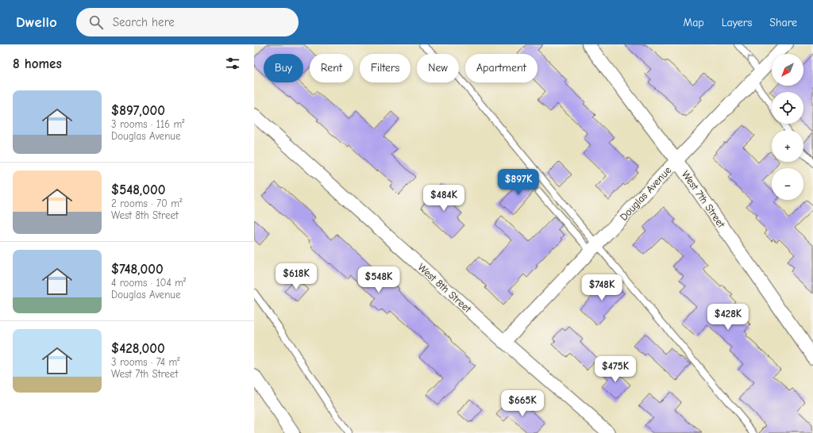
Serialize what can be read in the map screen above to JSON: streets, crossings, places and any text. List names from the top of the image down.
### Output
{
  "streets": {
    "street": ["Douglas Avenue", "West 7th Street", "West 8th Street"]
  },
  "crossings": [
    ["Douglas Avenue", "West 7th Street"],
    ["Douglas Avenue", "West 8th Street"]
  ],
  "north": "bottom left",
  "page": {
    "header": "Dwello",
    "search": "Search here",
    "nav": ["Map", "Layers", "Share"],
    "heading": "8 homes",
    "map_buttons": ["+", "−"],
    "chip": [
      "Buy",
      "Rent",
      "Filters",
      "New",
      "Apartment"
    ],
    "list": [
      {
        "name": "$897,000",
        "note": "3 rooms · 116 m² · Douglas Avenue"
      },
      {
        "name": "$548,000",
        "note": "2 rooms · 70 m² · West 8th Street"
      },
      {
        "name": "$748,000",
        "note": "4 rooms · 104 m² · Douglas Avenue"
      },
      {
        "name": "$428,000",
        "note": "3 rooms · 74 m² · West 7th Street"
      }
    ],
    "price": [
      "$897K",
      "$484K",
      "$618K",
      "$548K",
      "$748K",
      "$428K",
      "$475K",
      "$665K"
    ]
  }
}
